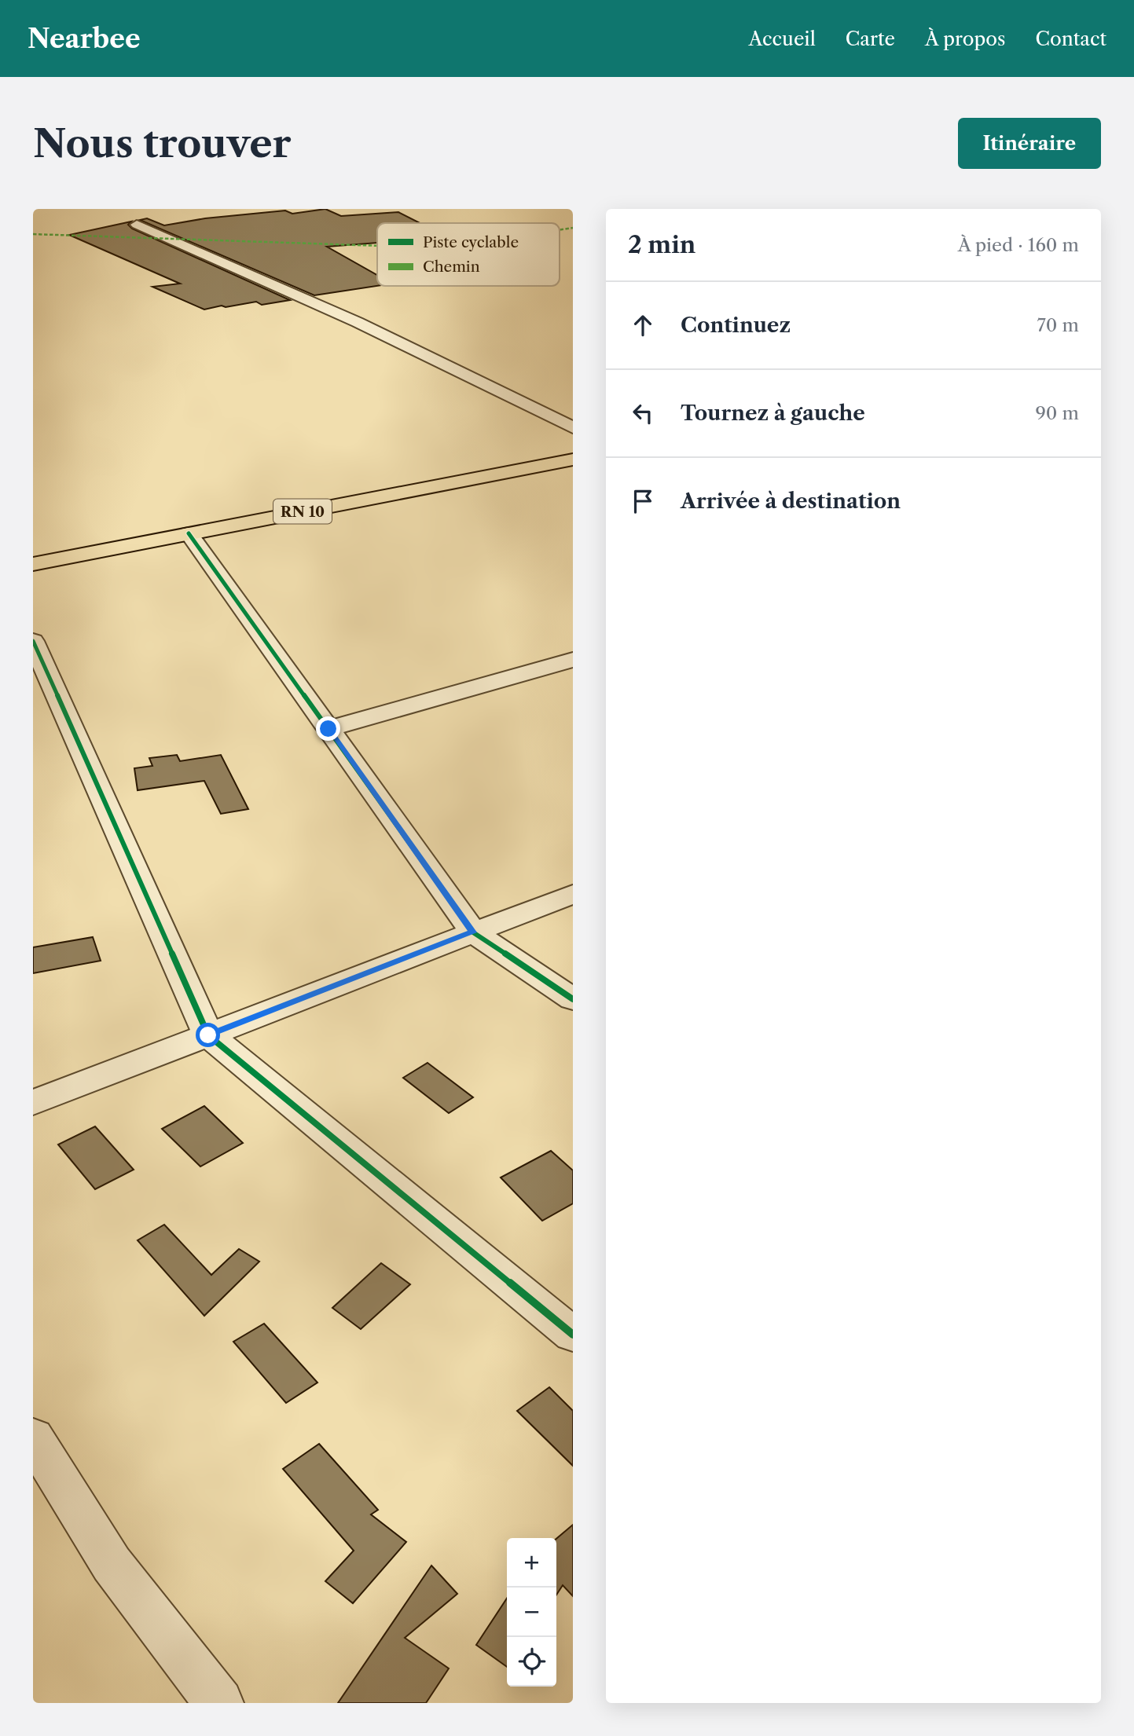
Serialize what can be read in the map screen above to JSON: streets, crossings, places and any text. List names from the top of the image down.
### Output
{
  "streets": {
    "main road": ["RN 10"]
  },
  "legend": ["Piste cyclable", "Chemin"],
  "page": {
    "header": "Nearbee",
    "nav": [
      "Accueil",
      "Carte",
      "À propos",
      "Contact"
    ],
    "buttons": "Itinéraire",
    "title": "Nous trouver",
    "heading": ["2 min", "À pied · 160 m"],
    "list": [
      ["Continuez", "70 m"],
      ["Tournez à gauche", "90 m"],
      "Arrivée à destination"
    ],
    "map_buttons": ["+", "−"]
  }
}
